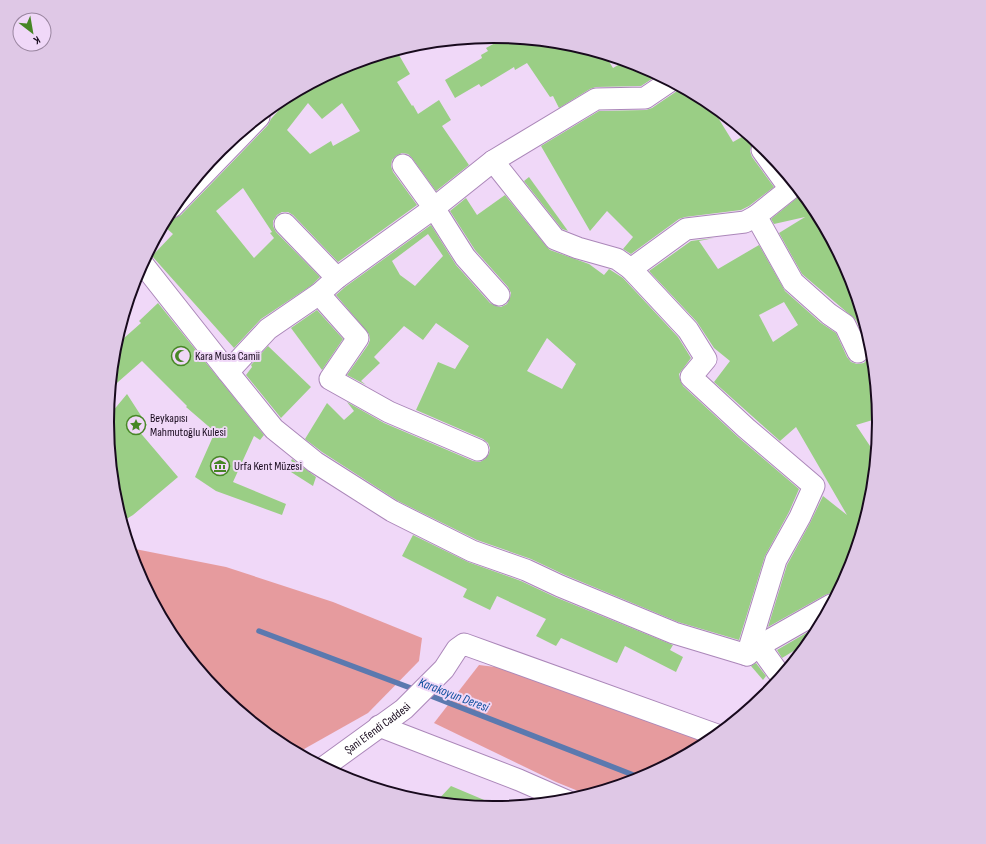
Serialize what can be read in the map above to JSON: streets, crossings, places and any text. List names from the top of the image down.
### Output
{
  "streets": {
    "street": ["Şani Efendi Caddesi"]
  },
  "water": ["Karakoyun Deresi"],
  "places": {
    "mosque": ["Kara Musa Camii"],
    "place": ["Beykapısı Mahmutoğlu Kulesi"],
    "museum": ["Urfa Kent Müzesi"]
  },
  "north": "bottom right"
}
